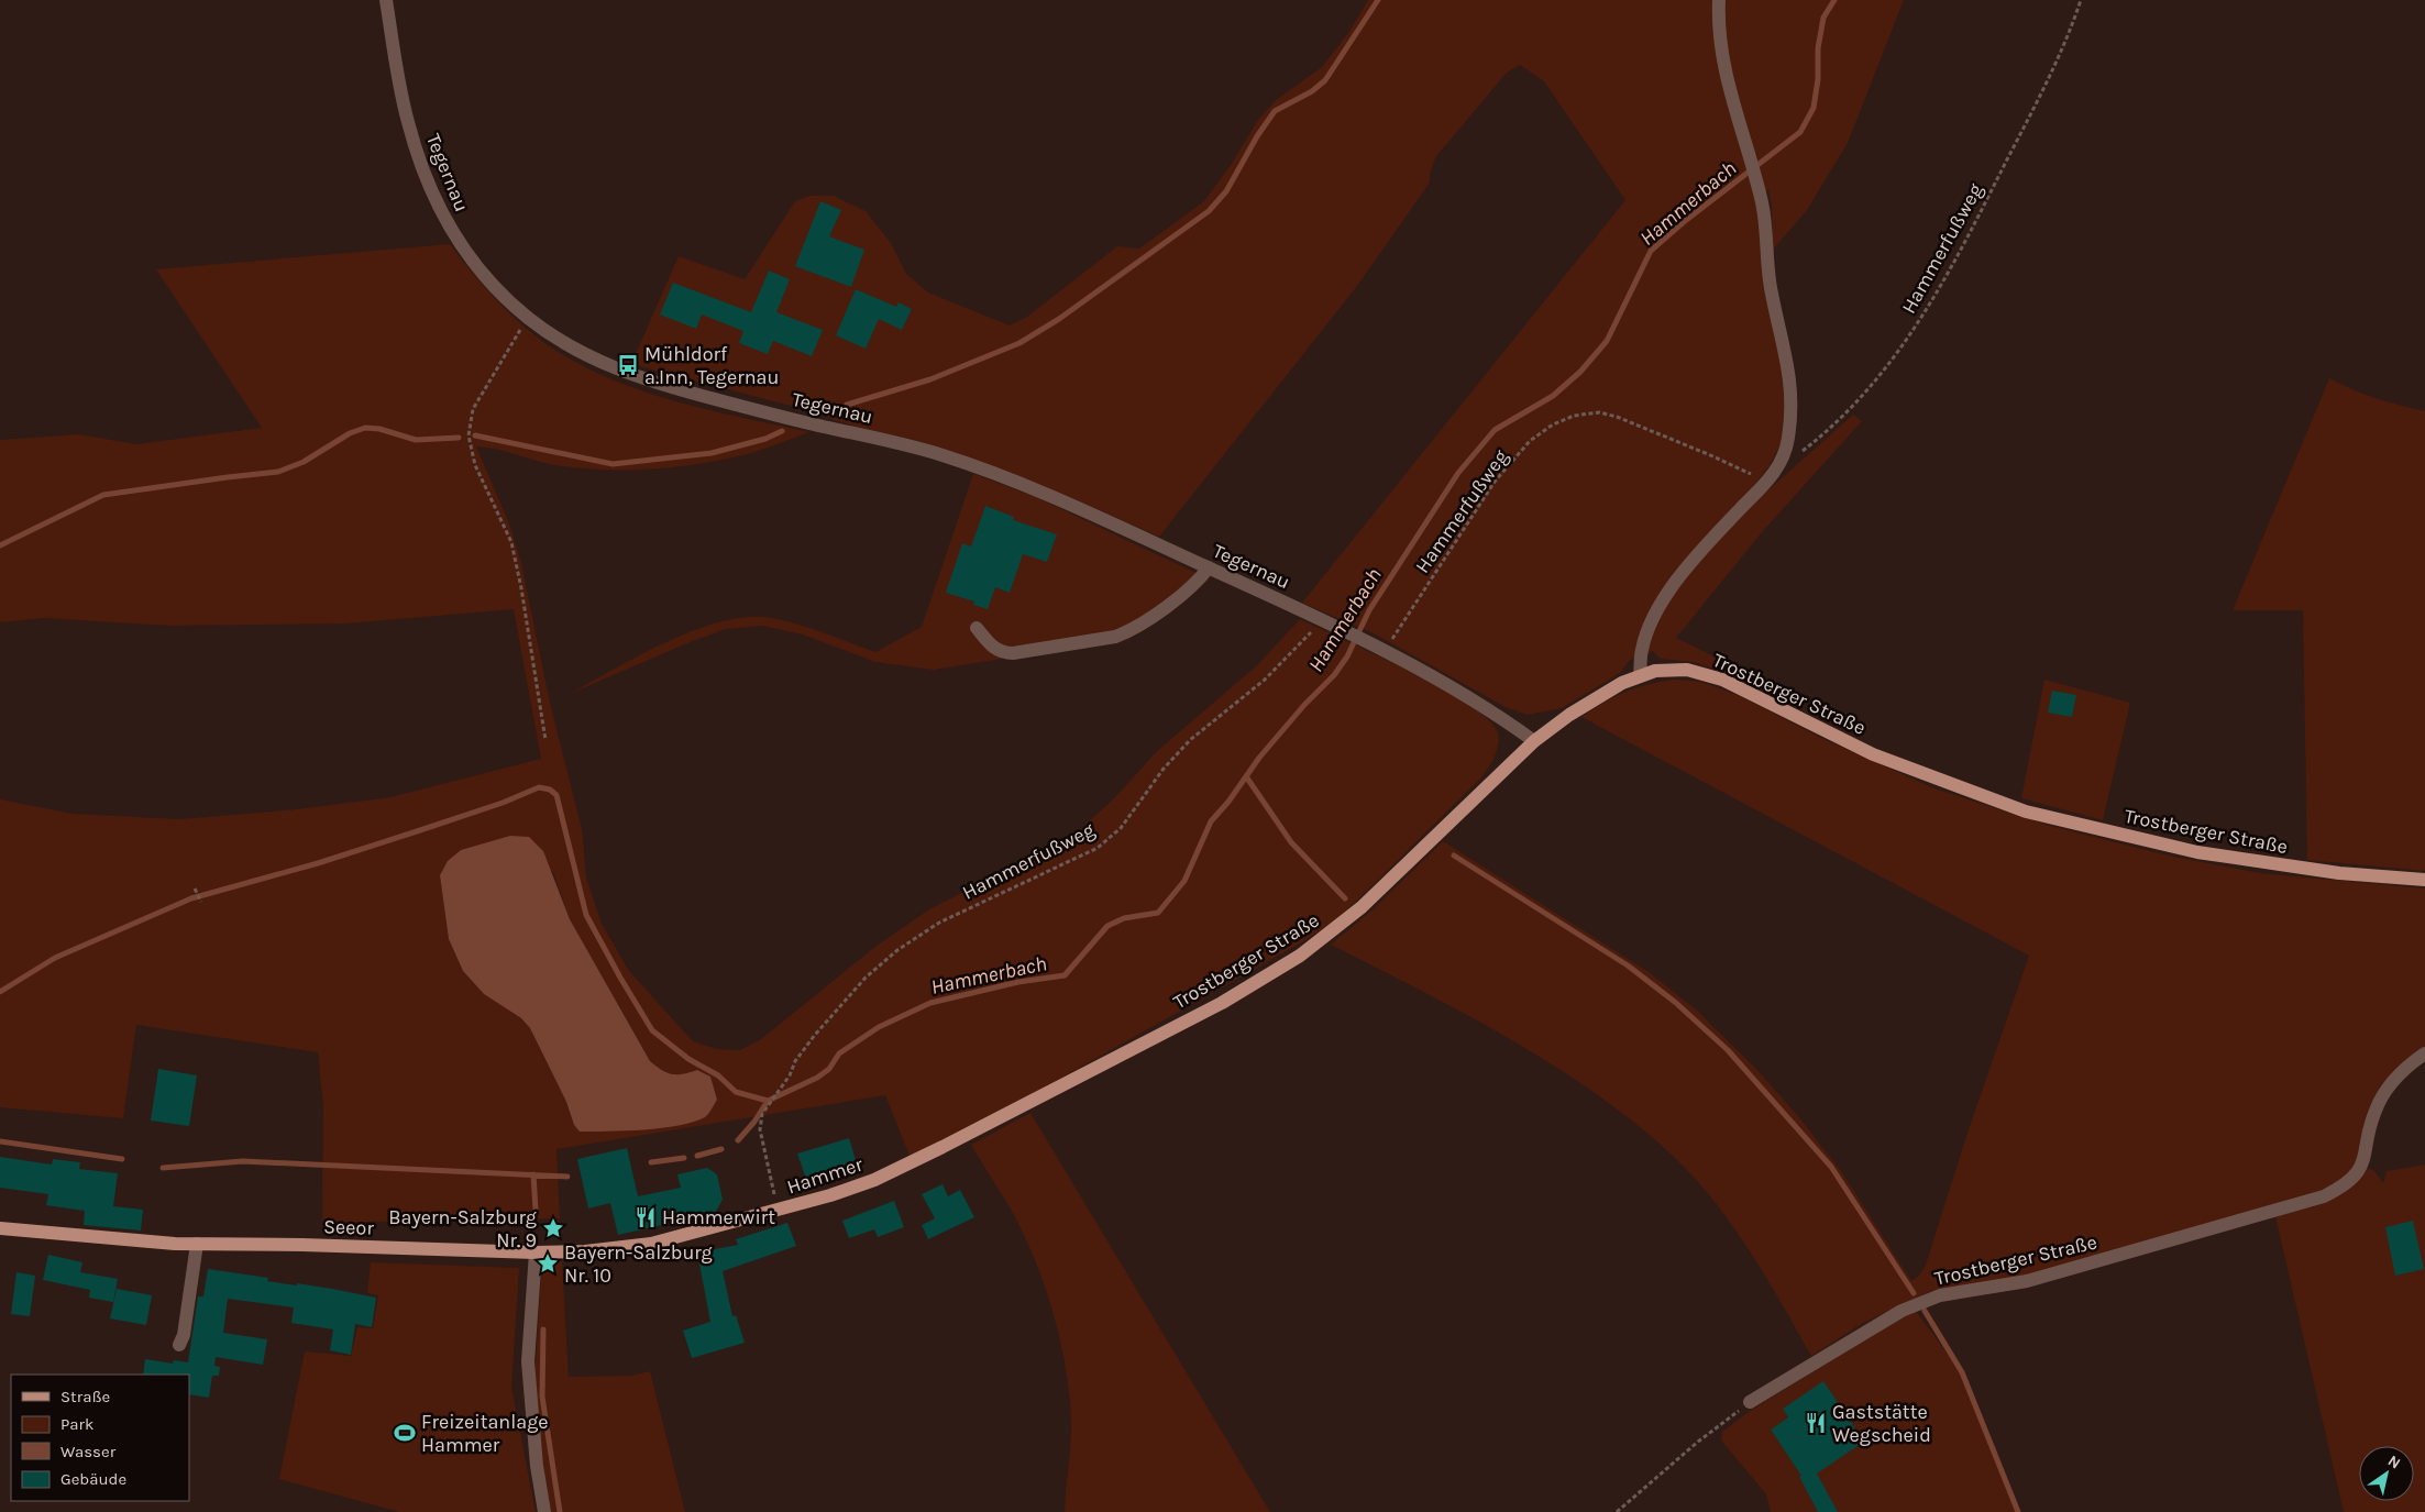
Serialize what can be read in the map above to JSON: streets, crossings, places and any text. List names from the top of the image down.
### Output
{
  "streets": {
    "main road": ["Trostberger Straße", "Hammer", "Seeor"],
    "street": ["Tegernau"],
    "path": ["Hammerfußweg"]
  },
  "crossings": [
    ["Tegernau", "Hammerfußweg"],
    ["Tegernau", "Trostberger Straße"],
    ["Hammerfußweg", "Hammer"],
    ["Trostberger Straße", "Hammer"],
    ["Hammer", "Seeor"]
  ],
  "water": ["Hammerbach"],
  "places": {
    "bus stop": ["Mühldorf a.Inn, Tegernau"],
    "restaurant": ["Hammerwirt", "Gaststätte Wegscheid"],
    "place": ["Bayern-Salzburg Nr. 9", "Bayern-Salzburg Nr. 10"],
    "sports": ["Freizeitanlage Hammer"]
  },
  "legend": [
    "Straße",
    "Park",
    "Wasser",
    "Gebäude"
  ],
  "north": "top right"
}
